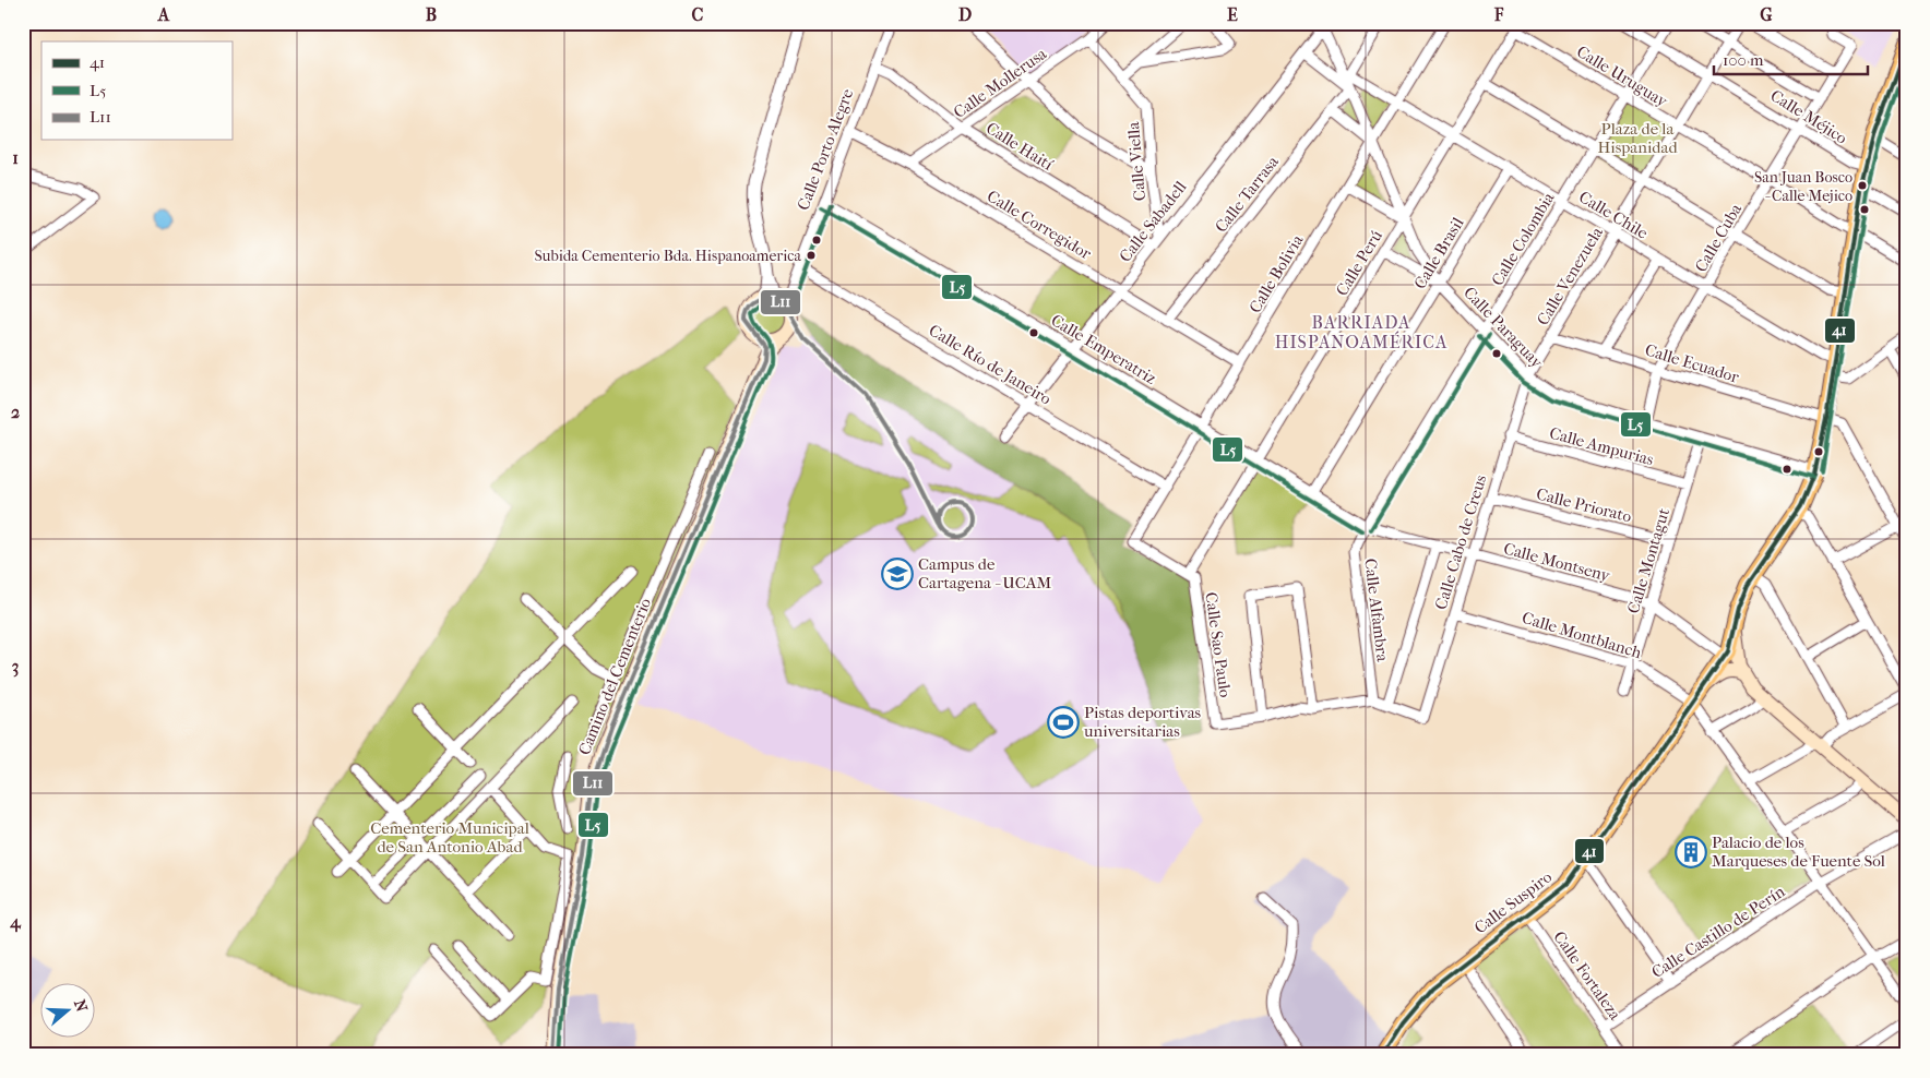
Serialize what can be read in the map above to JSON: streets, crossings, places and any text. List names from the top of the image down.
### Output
{
  "streets": {
    "main road": ["Camino del Cementerio", "Calle Suspiro"],
    "street": [
      "Calle Uruguay",
      "Calle Mollerusa",
      "Calle Méjico",
      "Calle Haití",
      "Calle Porto Alegre",
      "Calle Viella",
      "Calle Tarrasa",
      "Calle Chile",
      "Calle Sabadell",
      "Calle Corregidor",
      "Calle Cuba",
      "Calle Colombia",
      "Calle Brasil",
      "Calle Perú",
      "Calle Bolivia",
      "Calle Venezuela",
      "Calle Paraguay",
      "Calle Emperatriz",
      "Calle Ecuador",
      "Calle Río de Janeiro",
      "Calle Ampurias",
      "Calle Priorato",
      "Calle Cabo de Creus",
      "Calle Montagut",
      "Calle Montseny",
      "Calle Alfambra",
      "Calle Montblanch",
      "Calle Sao Paulo",
      "Calle Castillo de Perín",
      "Calle Fortaleza"
    ]
  },
  "crossings": [
    ["Calle Uruguay", "Calle Cuba"],
    ["Calle Uruguay", "Calle Colombia"],
    ["Calle Uruguay", "Calle Perú"],
    ["Calle Uruguay", "Calle Venezuela"],
    ["Calle Uruguay", "Calle Suspiro"],
    ["Calle Mollerusa", "Calle Haití"],
    ["Calle Mollerusa", "Calle Viella"],
    ["Calle Mollerusa", "Calle Corregidor"],
    ["Calle Méjico", "Calle Cuba"],
    ["Calle Méjico", "Calle Colombia"],
    ["Calle Méjico", "Calle Venezuela"],
    ["Calle Méjico", "Calle Suspiro"],
    ["Calle Haití", "Calle Porto Alegre"],
    ["Calle Haití", "Calle Viella"],
    ["Calle Haití", "Calle Sabadell"],
    ["Calle Porto Alegre", "Calle Corregidor"],
    ["Calle Porto Alegre", "Calle Emperatriz"],
    ["Calle Porto Alegre", "Calle Río de Janeiro"],
    ["Calle Porto Alegre", "Camino del Cementerio"],
    ["Calle Viella", "Calle Sabadell"],
    ["Calle Tarrasa", "Calle Chile"],
    ["Calle Tarrasa", "Calle Corregidor"],
    ["Calle Tarrasa", "Calle Paraguay"],
    ["Calle Chile", "Calle Cuba"],
    ["Calle Chile", "Calle Colombia"],
    ["Calle Chile", "Calle Brasil"],
    ["Calle Chile", "Calle Perú"],
    ["Calle Chile", "Calle Bolivia"],
    ["Calle Chile", "Calle Venezuela"],
    ["Calle Chile", "Calle Paraguay"],
    ["Calle Chile", "Calle Suspiro"],
    ["Calle Sabadell", "Calle Corregidor"],
    ["Calle Sabadell", "Calle Paraguay"],
    ["Calle Sabadell", "Calle Emperatriz"],
    ["Calle Sabadell", "Calle Río de Janeiro"],
    ["Calle Corregidor", "Calle Bolivia"],
    ["Calle Cuba", "Calle Paraguay"],
    ["Calle Cuba", "Calle Ecuador"],
    ["Calle Colombia", "Calle Paraguay"],
    ["Calle Colombia", "Calle Emperatriz"],
    ["Calle Colombia", "Calle Montseny"],
    ["Calle Colombia", "Calle Alfambra"],
    ["Calle Brasil", "Calle Paraguay"],
    ["Calle Brasil", "Calle Emperatriz"],
    ["Calle Perú", "Calle Bolivia"],
    ["Calle Perú", "Calle Paraguay"],
    ["Calle Perú", "Calle Emperatriz"],
    ["Calle Perú", "Calle Sao Paulo"],
    ["Calle Bolivia", "Calle Paraguay"],
    ["Calle Bolivia", "Calle Emperatriz"],
    ["Calle Bolivia", "Calle Río de Janeiro"],
    ["Calle Bolivia", "Calle Sao Paulo"],
    ["Calle Venezuela", "Calle Paraguay"],
    ["Calle Venezuela", "Calle Ecuador"],
    ["Calle Venezuela", "Calle Cabo de Creus"],
    ["Calle Paraguay", "Calle Cabo de Creus"],
    ["Calle Paraguay", "Calle Montagut"],
    ["Calle Paraguay", "Calle Suspiro"],
    ["Calle Emperatriz", "Calle Montseny"],
    ["Calle Emperatriz", "Calle Alfambra"],
    ["Calle Ecuador", "Calle Suspiro"],
    ["Calle Ampurias", "Calle Cabo de Creus"],
    ["Calle Ampurias", "Calle Montagut"],
    ["Calle Priorato", "Calle Cabo de Creus"],
    ["Calle Priorato", "Calle Montagut"],
    ["Calle Cabo de Creus", "Calle Montseny"],
    ["Calle Cabo de Creus", "Calle Montblanch"],
    ["Calle Montagut", "Calle Montseny"],
    ["Calle Montagut", "Calle Montblanch"],
    ["Calle Montseny", "Calle Alfambra"],
    ["Calle Montseny", "Calle Suspiro"],
    ["Calle Montblanch", "Calle Suspiro"],
    ["Calle Suspiro", "Calle Fortaleza"],
    ["Calle Castillo de Perín", "Calle Fortaleza"]
  ],
  "districts": ["BARRIADA HISPANOAMÉRICA"],
  "parks": ["Plaza de la Hispanidad", "Cementerio Municipal de San Antonio Abad"],
  "places": {
    "other": ["San Juan Bosco - Calle Mejico", "Subida Cementerio Bda. Hispanoamerica"],
    "school or university": ["Campus de Cartagena - UCAM"],
    "sports": ["Pistas deportivas universitarias"],
    "building": ["Palacio de los Marqueses de Fuente Sol"]
  },
  "lines": ["transit line 41", "transit line L5", "transit line L11"],
  "legend": ["41", "L5", "L11"],
  "scale_bar": "100 m",
  "north": "right",
  "grid": {
    "columns": [
      "A",
      "B",
      "C",
      "D",
      "E",
      "F",
      "G"
    ],
    "rows": [
      "1",
      "2",
      "3",
      "4"
    ]
  }
}
